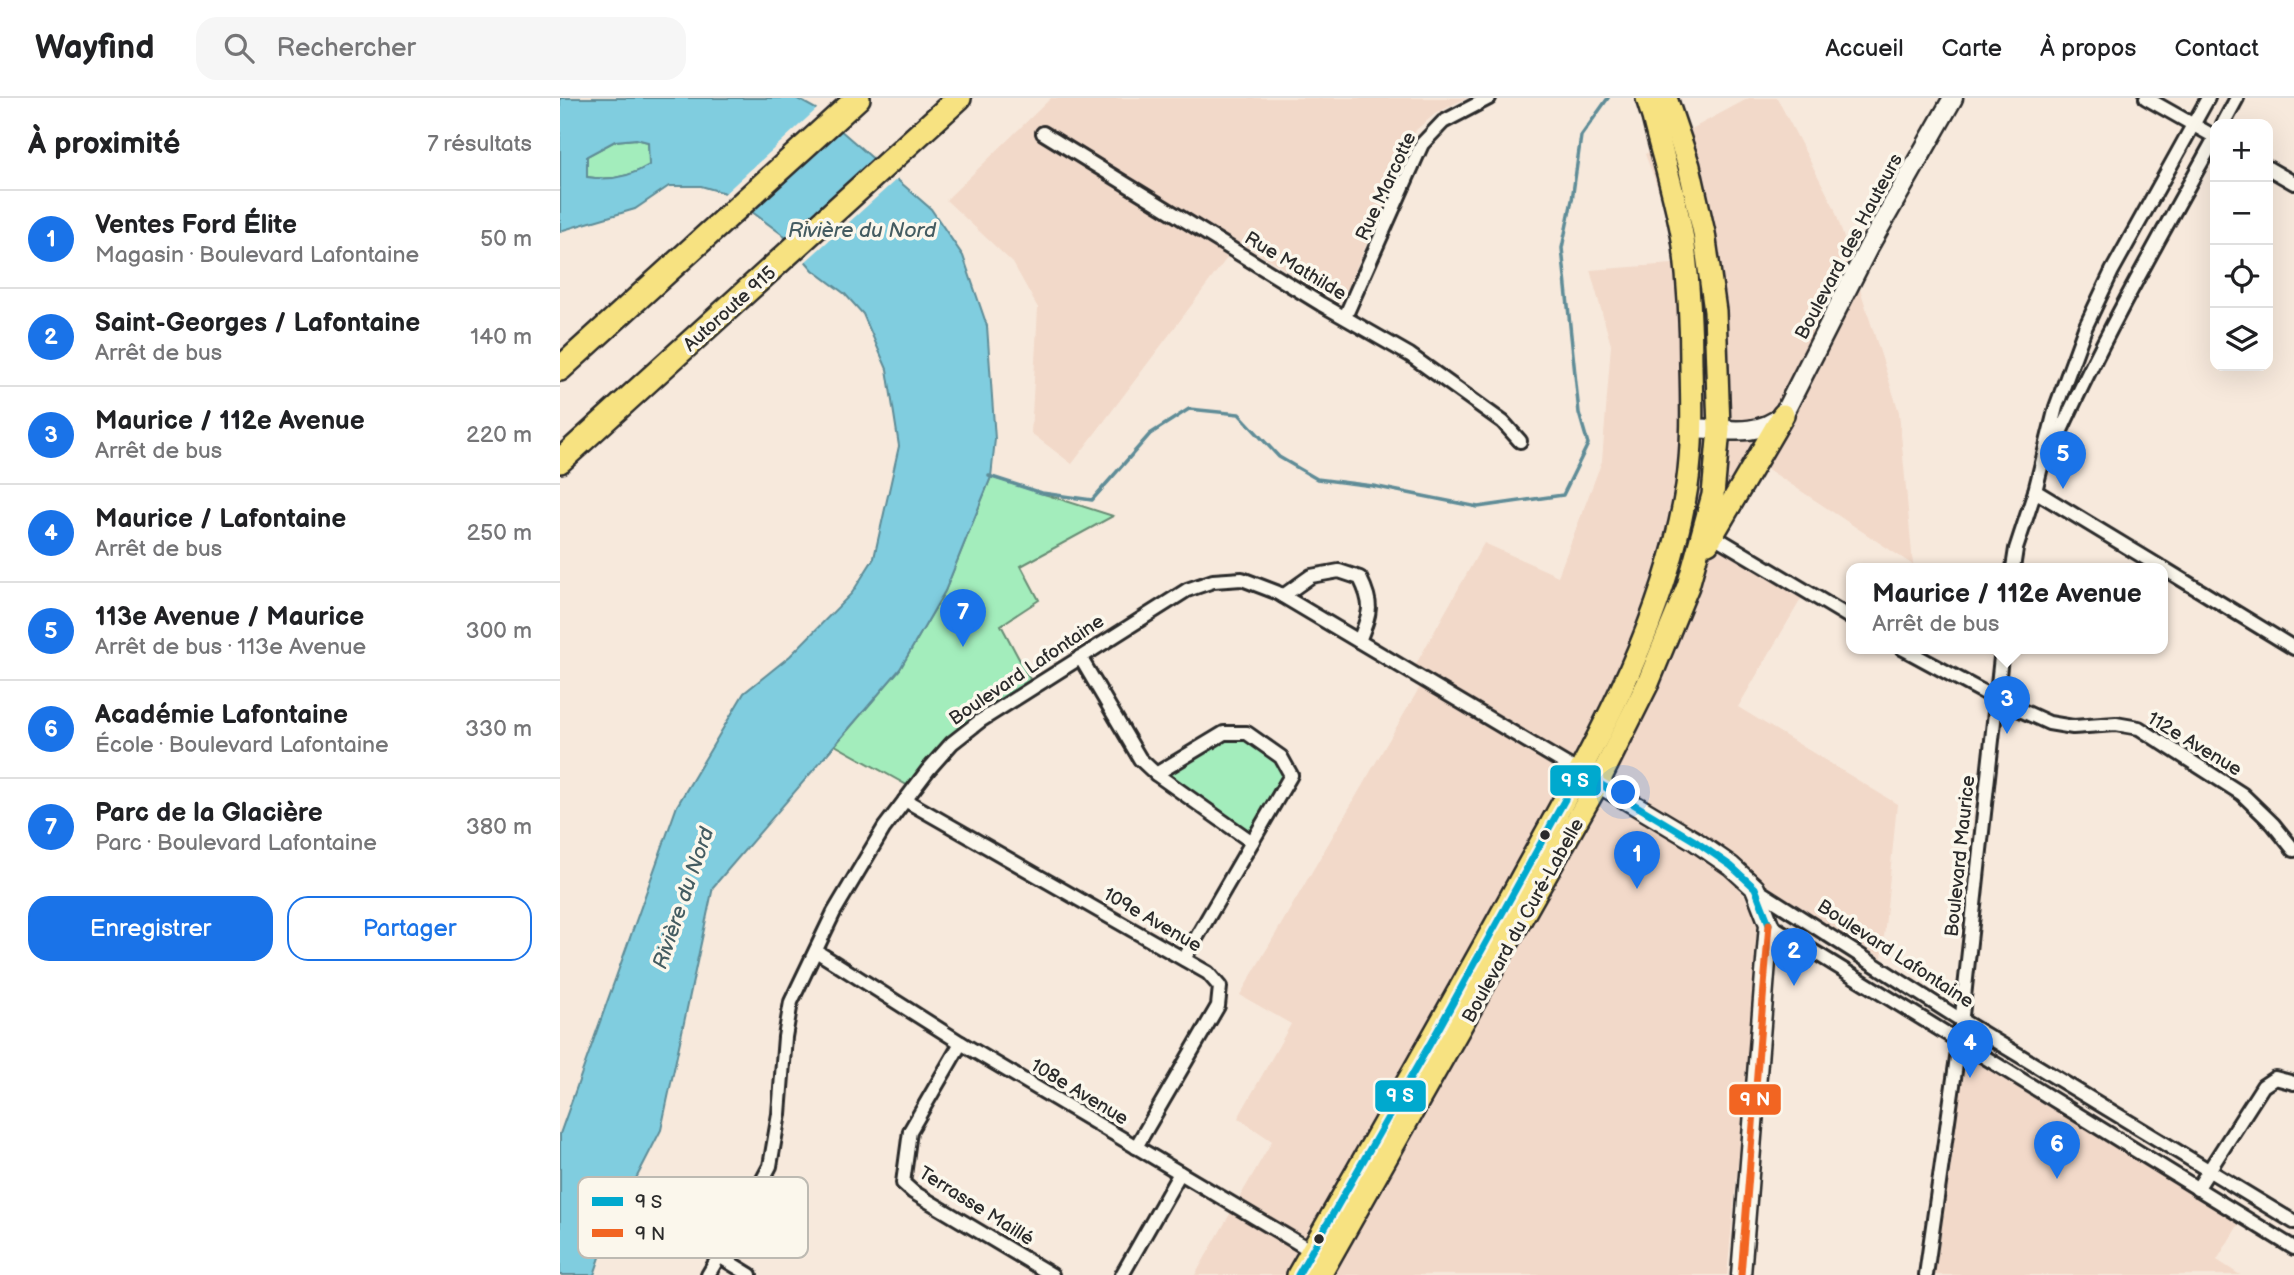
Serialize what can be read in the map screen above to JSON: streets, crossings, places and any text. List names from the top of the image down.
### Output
{
  "streets": {
    "highway": ["Autoroute 915"],
    "main road": ["Boulevard du Curé-Labelle"],
    "street": [
      "Rue Marcotte",
      "Boulevard des Hauteurs",
      "Rue Mathilde",
      "Boulevard Lafontaine",
      "112e Avenue",
      "Boulevard Maurice",
      "109e Avenue",
      "108e Avenue",
      "Terrasse Maillé"
    ]
  },
  "crossings": [
    ["Rue Marcotte", "Rue Mathilde"],
    ["Boulevard Lafontaine", "Boulevard Maurice"],
    ["Boulevard Lafontaine", "109e Avenue"],
    ["Boulevard Lafontaine", "Boulevard du Curé-Labelle"],
    ["Boulevard Lafontaine", "108e Avenue"],
    ["112e Avenue", "Boulevard Maurice"],
    ["109e Avenue", "108e Avenue"],
    ["Boulevard du Curé-Labelle", "108e Avenue"],
    ["108e Avenue", "Terrasse Maillé"]
  ],
  "water": ["Rivière du Nord"],
  "legend": ["9 S", "9 N"],
  "page": {
    "header": "Wayfind",
    "search": "Rechercher",
    "nav": [
      "Accueil",
      "Carte",
      "À propos",
      "Contact"
    ],
    "heading": ["À proximité", "7 résultats"],
    "map_buttons": ["+", "−"],
    "list": [
      {
        "mark": "1",
        "name": "Ventes Ford Élite",
        "note": "Magasin · Boulevard Lafontaine",
        "value": "50 m"
      },
      {
        "mark": "2",
        "name": "Saint-Georges / Lafontaine",
        "note": "Arrêt de bus",
        "value": "140 m"
      },
      {
        "mark": "3",
        "name": "Maurice / 112e Avenue",
        "note": "Arrêt de bus",
        "value": "220 m"
      },
      {
        "mark": "4",
        "name": "Maurice / Lafontaine",
        "note": "Arrêt de bus",
        "value": "250 m"
      },
      {
        "mark": "5",
        "name": "113e Avenue / Maurice",
        "note": "Arrêt de bus · 113e Avenue",
        "value": "300 m"
      },
      {
        "mark": "6",
        "name": "Académie Lafontaine",
        "note": "École · Boulevard Lafontaine",
        "value": "330 m"
      },
      {
        "mark": "7",
        "name": "Parc de la Glacière",
        "note": "Parc · Boulevard Lafontaine",
        "value": "380 m"
      }
    ],
    "pins": [
      "5",
      "7",
      "3",
      "1",
      "2",
      "4",
      "6"
    ],
    "popup": ["Maurice / 112e Avenue", "Arrêt de bus"],
    "buttons": ["Enregistrer", "Partager"]
  }
}
